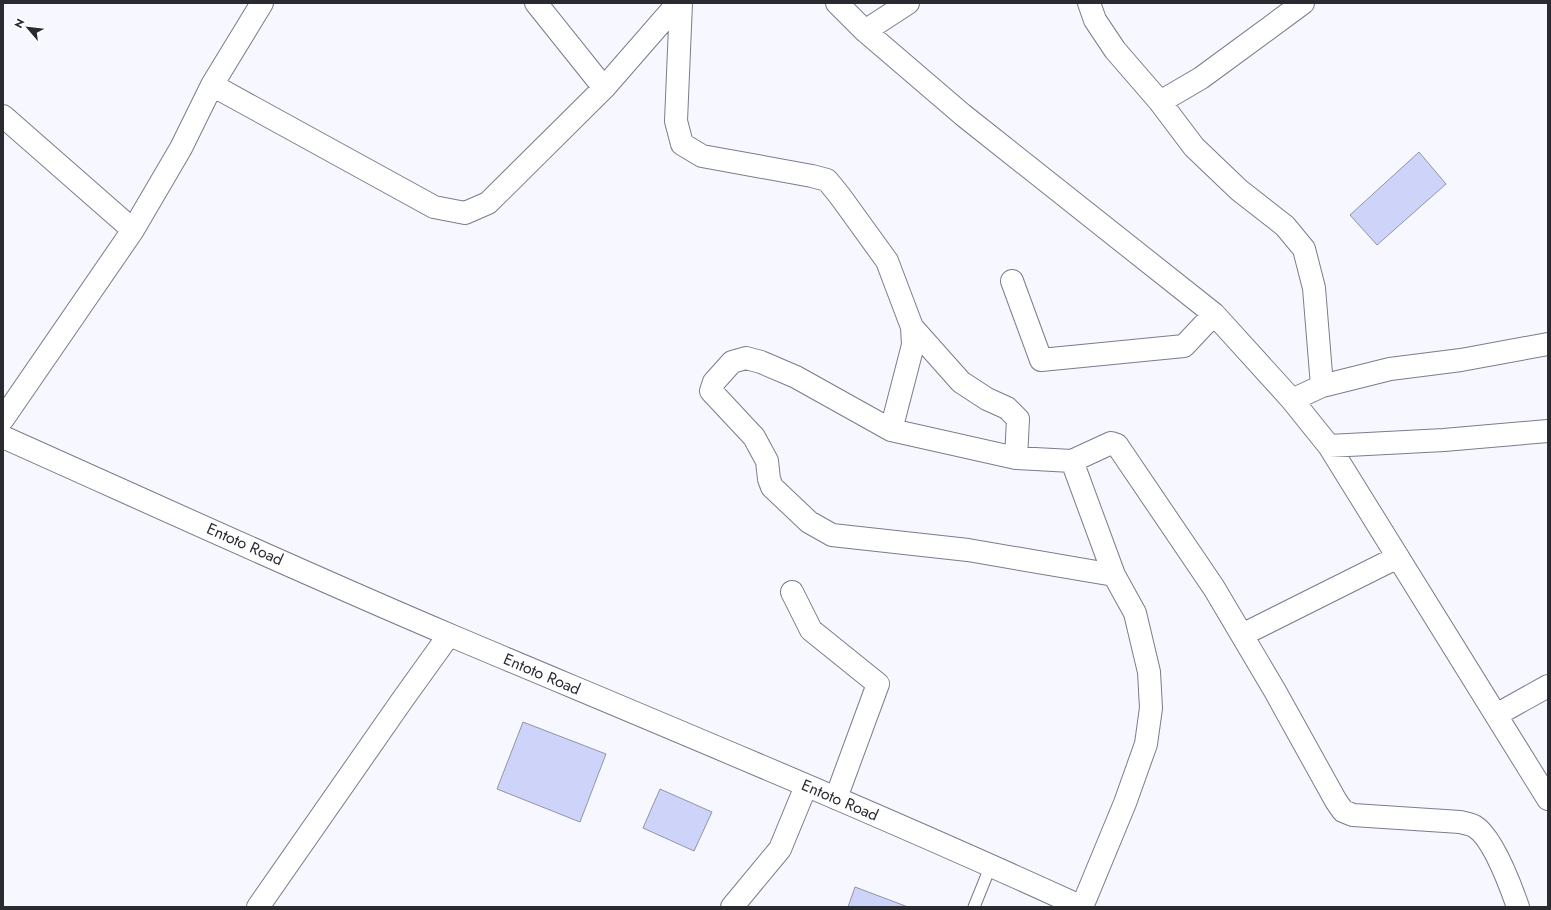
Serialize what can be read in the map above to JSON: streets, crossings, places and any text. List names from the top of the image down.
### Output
{
  "streets": {
    "street": ["Entoto Road"]
  },
  "north": "top left"
}
